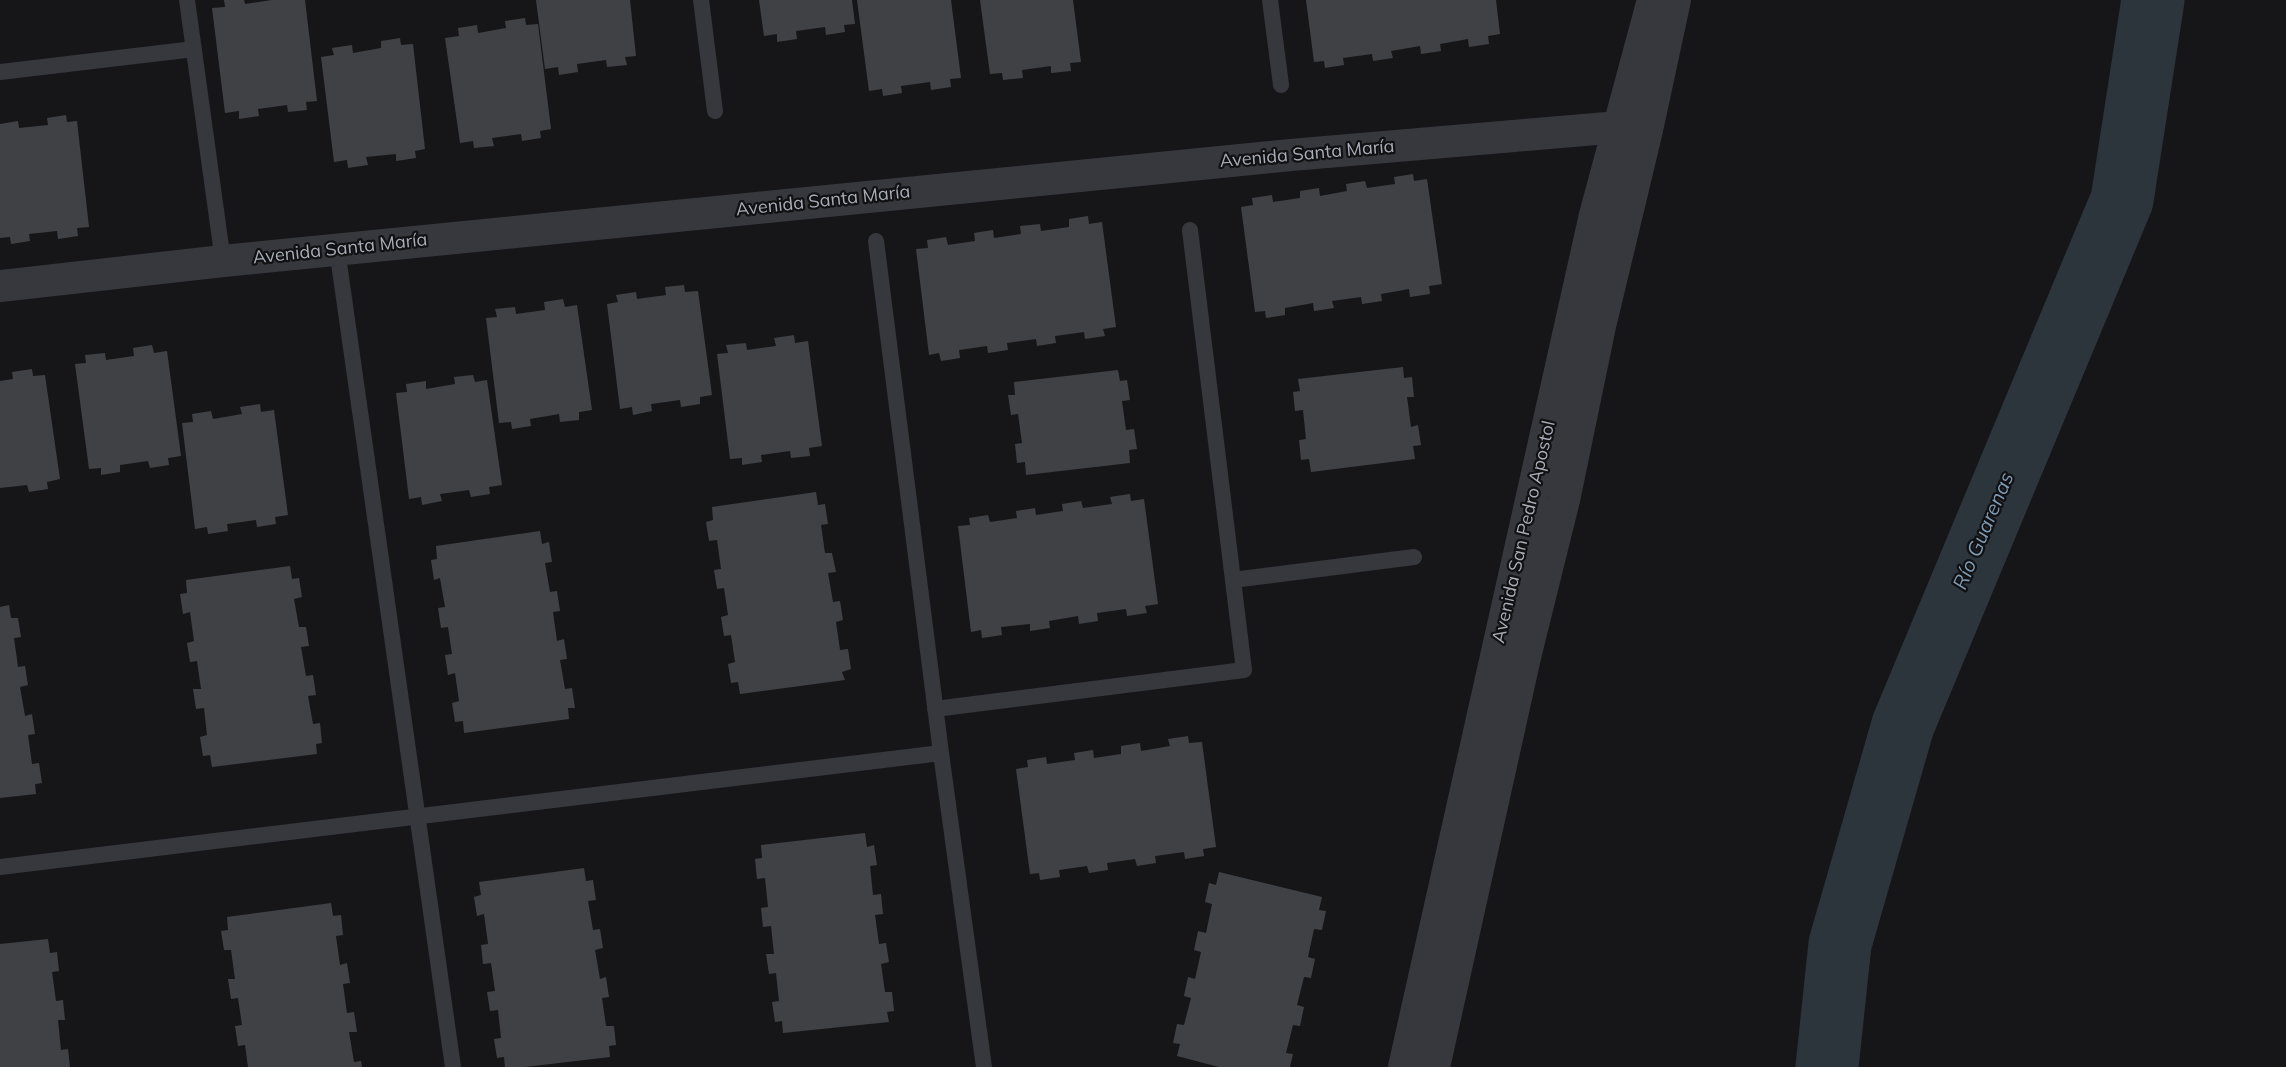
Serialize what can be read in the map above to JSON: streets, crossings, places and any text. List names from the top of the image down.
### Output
{
  "streets": {
    "street": ["Avenida Santa María", "Avenida San Pedro Apostol"]
  },
  "crossings": [
    ["Avenida Santa María", "Avenida San Pedro Apostol"]
  ],
  "water": ["Río Guarenas"]
}
